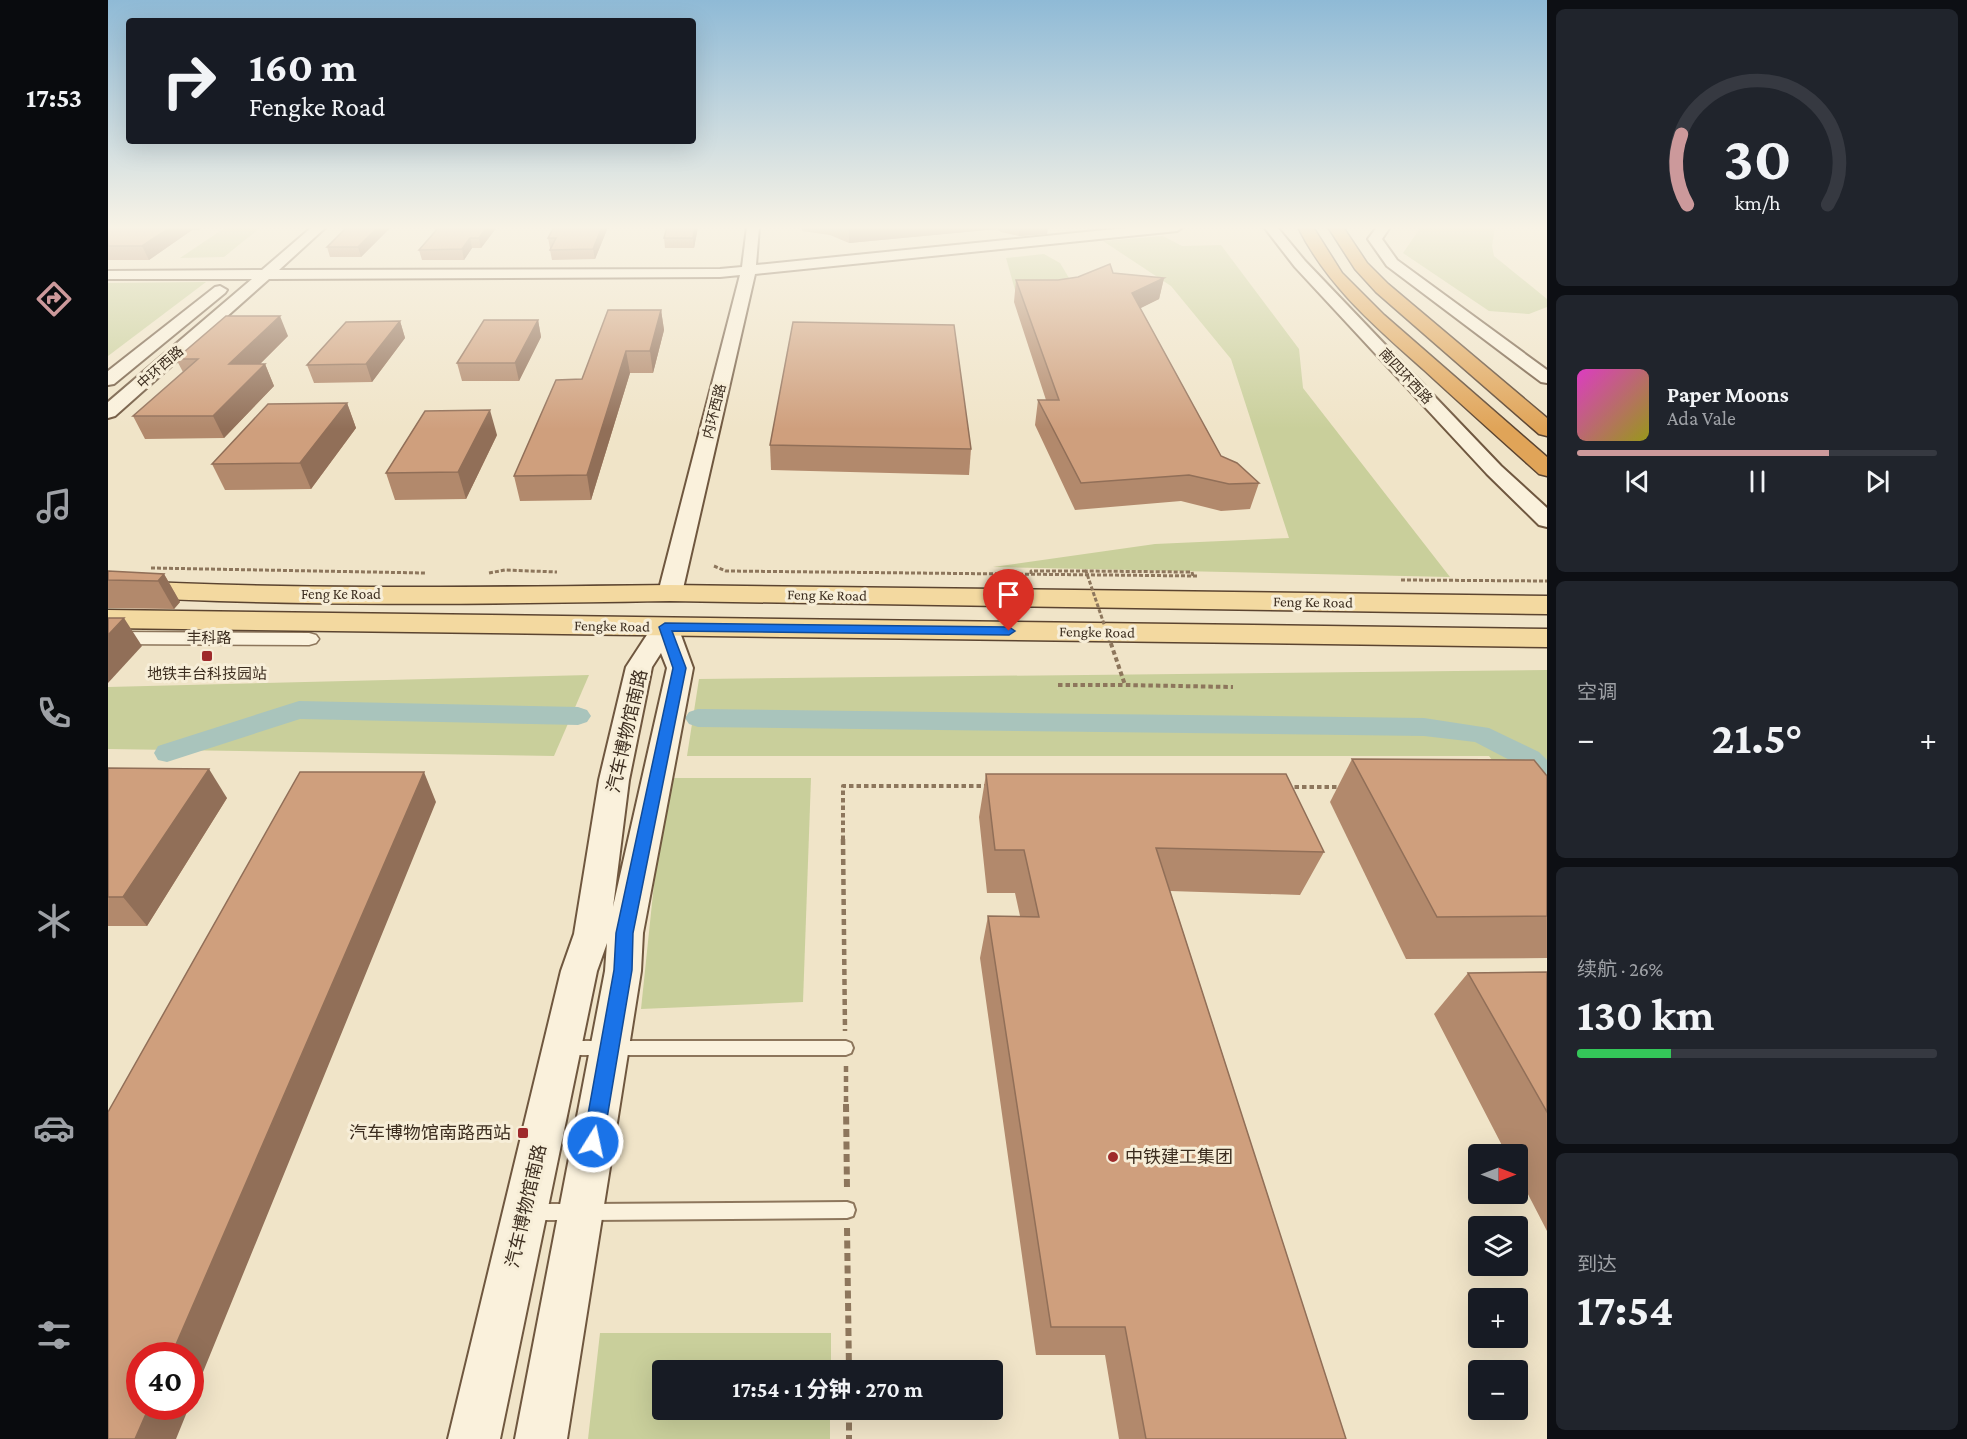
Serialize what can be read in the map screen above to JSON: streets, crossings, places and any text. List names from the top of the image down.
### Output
{
  "streets": {
    "highway": ["南四环西路"],
    "main road": ["Feng Ke Road", "Fengke Road"],
    "street": [
      "中环西路",
      "内环西路",
      "丰科路",
      "汽车博物馆南路"
    ]
  },
  "crossings": [
    ["内环西路", "Feng Ke Road"],
    ["内环西路", "Fengke Road"],
    ["内环西路", "汽车博物馆南路"],
    ["Feng Ke Road", "Fengke Road"],
    ["Feng Ke Road", "汽车博物馆南路"],
    ["Fengke Road", "汽车博物馆南路"]
  ],
  "places": {
    "transit": ["地铁丰台科技园站", "汽车博物馆南路西站"],
    "other": ["中铁建工集团"]
  },
  "north": "right",
  "page": {
    "tabs": "17:53",
    "turn": ["160 m", "Fengke Road"],
    "song": ["Paper Moons", "Ada Vale"],
    "tile": [
      "空调",
      ["续航 · 26%", "130 km"],
      ["到达", "17:54"]
    ],
    "heat": ["−", "21.5°", "+"],
    "map_buttons": ["+", "−"],
    "limit": "40",
    "trip": "17:54 · 1 分钟 · 270 m",
    "gauge": ["30", "km/h"]
  }
}
